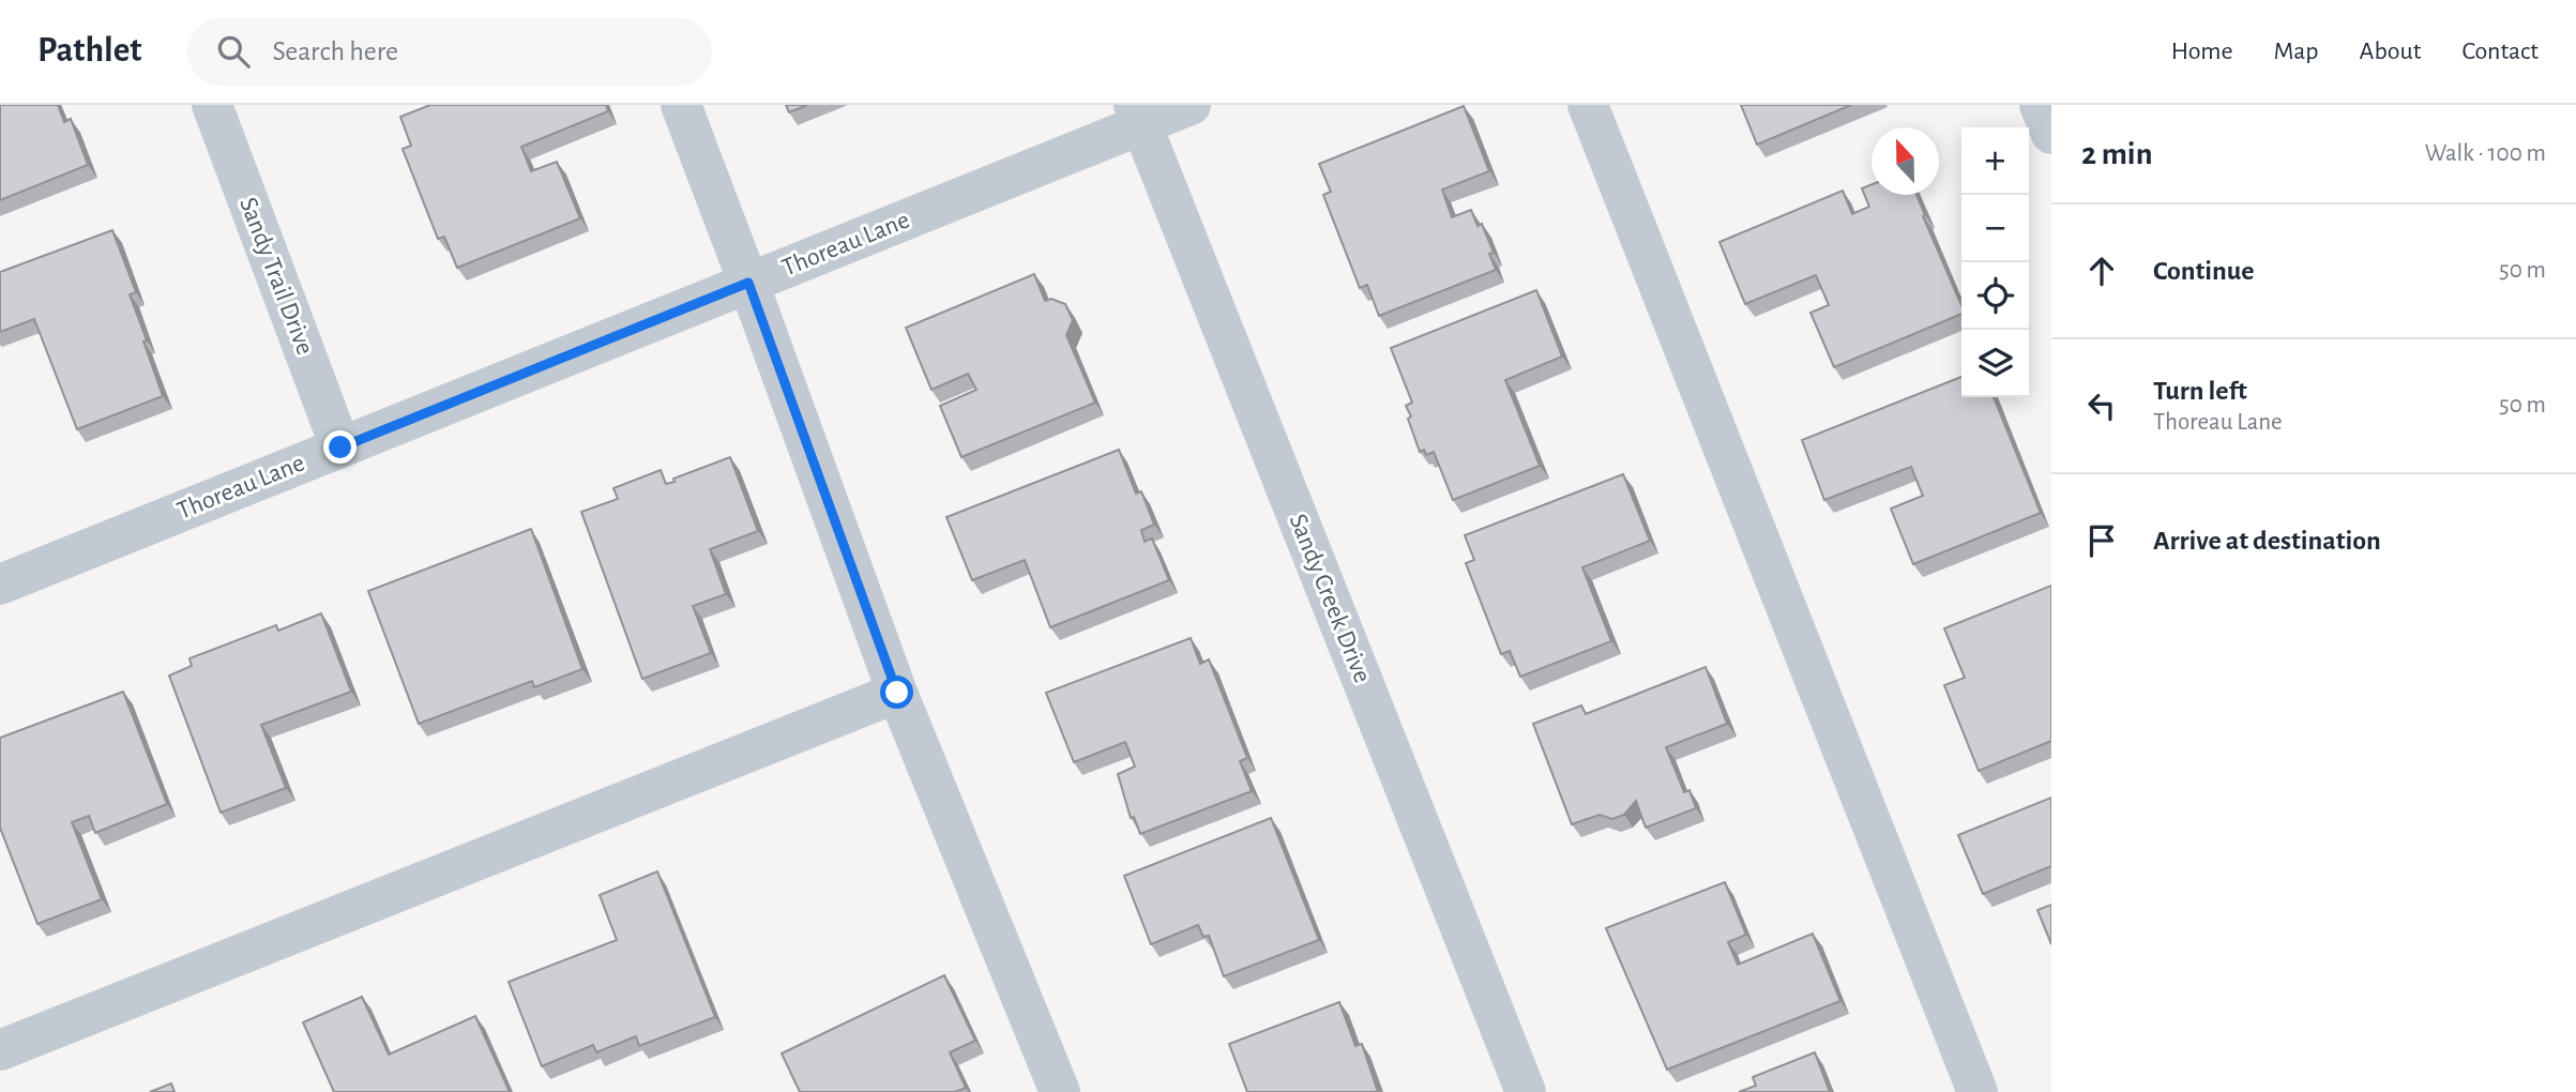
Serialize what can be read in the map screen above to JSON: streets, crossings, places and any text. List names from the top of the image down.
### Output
{
  "streets": {
    "street": ["Thoreau Lane", "Sandy Trail Drive", "Sandy Creek Drive"]
  },
  "crossings": [
    ["Thoreau Lane", "Sandy Trail Drive"],
    ["Thoreau Lane", "Sandy Creek Drive"]
  ],
  "north": "top",
  "page": {
    "header": "Pathlet",
    "search": "Search here",
    "nav": [
      "Home",
      "Map",
      "About",
      "Contact"
    ],
    "heading": ["2 min", "Walk · 100 m"],
    "map_buttons": ["+", "−"],
    "list": [
      ["Continue", "50 m"],
      ["Turn left", "Thoreau Lane", "50 m"],
      "Arrive at destination"
    ]
  }
}
